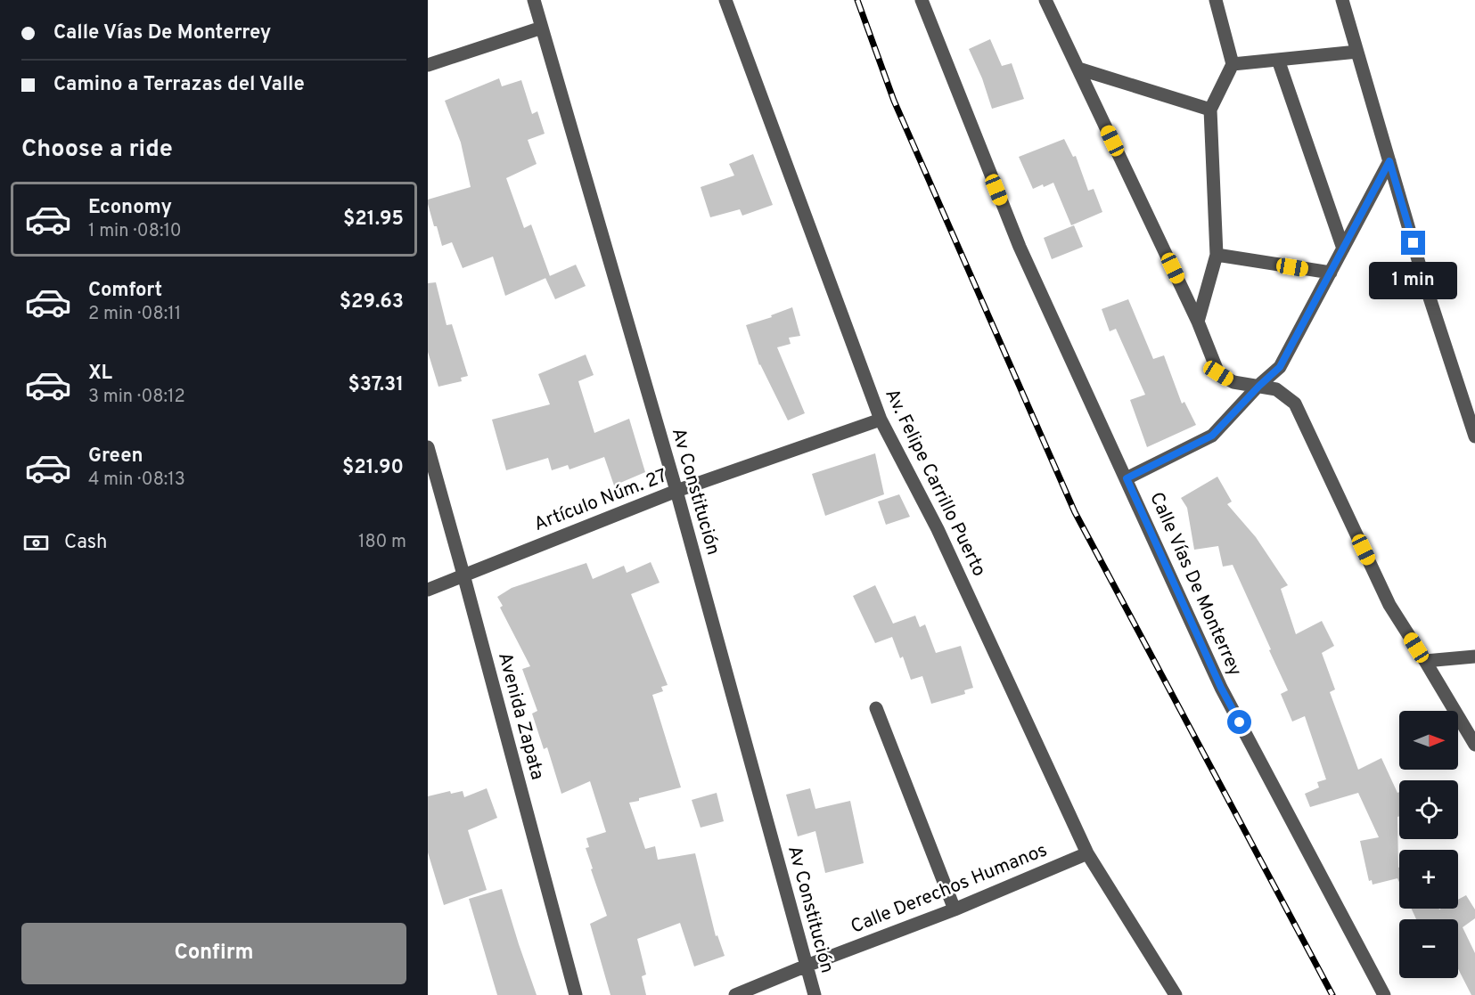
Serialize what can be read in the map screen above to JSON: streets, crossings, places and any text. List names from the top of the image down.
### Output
{
  "streets": {
    "street": [
      "Av. Felipe Carrillo Puerto",
      "Av Constitución",
      "Artículo Núm. 27",
      "Calle Vías De Monterrey",
      "Avenida Zapata",
      "Calle Derechos Humanos"
    ]
  },
  "crossings": [
    ["Av. Felipe Carrillo Puerto", "Artículo Núm. 27"],
    ["Av. Felipe Carrillo Puerto", "Calle Derechos Humanos"],
    ["Av Constitución", "Artículo Núm. 27"],
    ["Av Constitución", "Calle Derechos Humanos"],
    ["Artículo Núm. 27", "Avenida Zapata"]
  ],
  "north": "right",
  "page": {
    "banner": ["Calle Vías De Monterrey", "Camino a Terrazas del Valle"],
    "heading": "Choose a ride",
    "list": [
      {
        "name": "Economy",
        "note": "1 min · 08:10",
        "value": "$21.95"
      },
      {
        "name": "Comfort",
        "note": "2 min · 08:11",
        "value": "$29.63"
      },
      {
        "name": "XL",
        "note": "3 min · 08:12",
        "value": "$37.31"
      },
      {
        "name": "Green",
        "note": "4 min · 08:13",
        "value": "$21.90"
      }
    ],
    "bubble": "1 min",
    "pay": ["Cash", "180 m"],
    "map_buttons": ["+", "−"],
    "buttons": "Confirm"
  }
}
